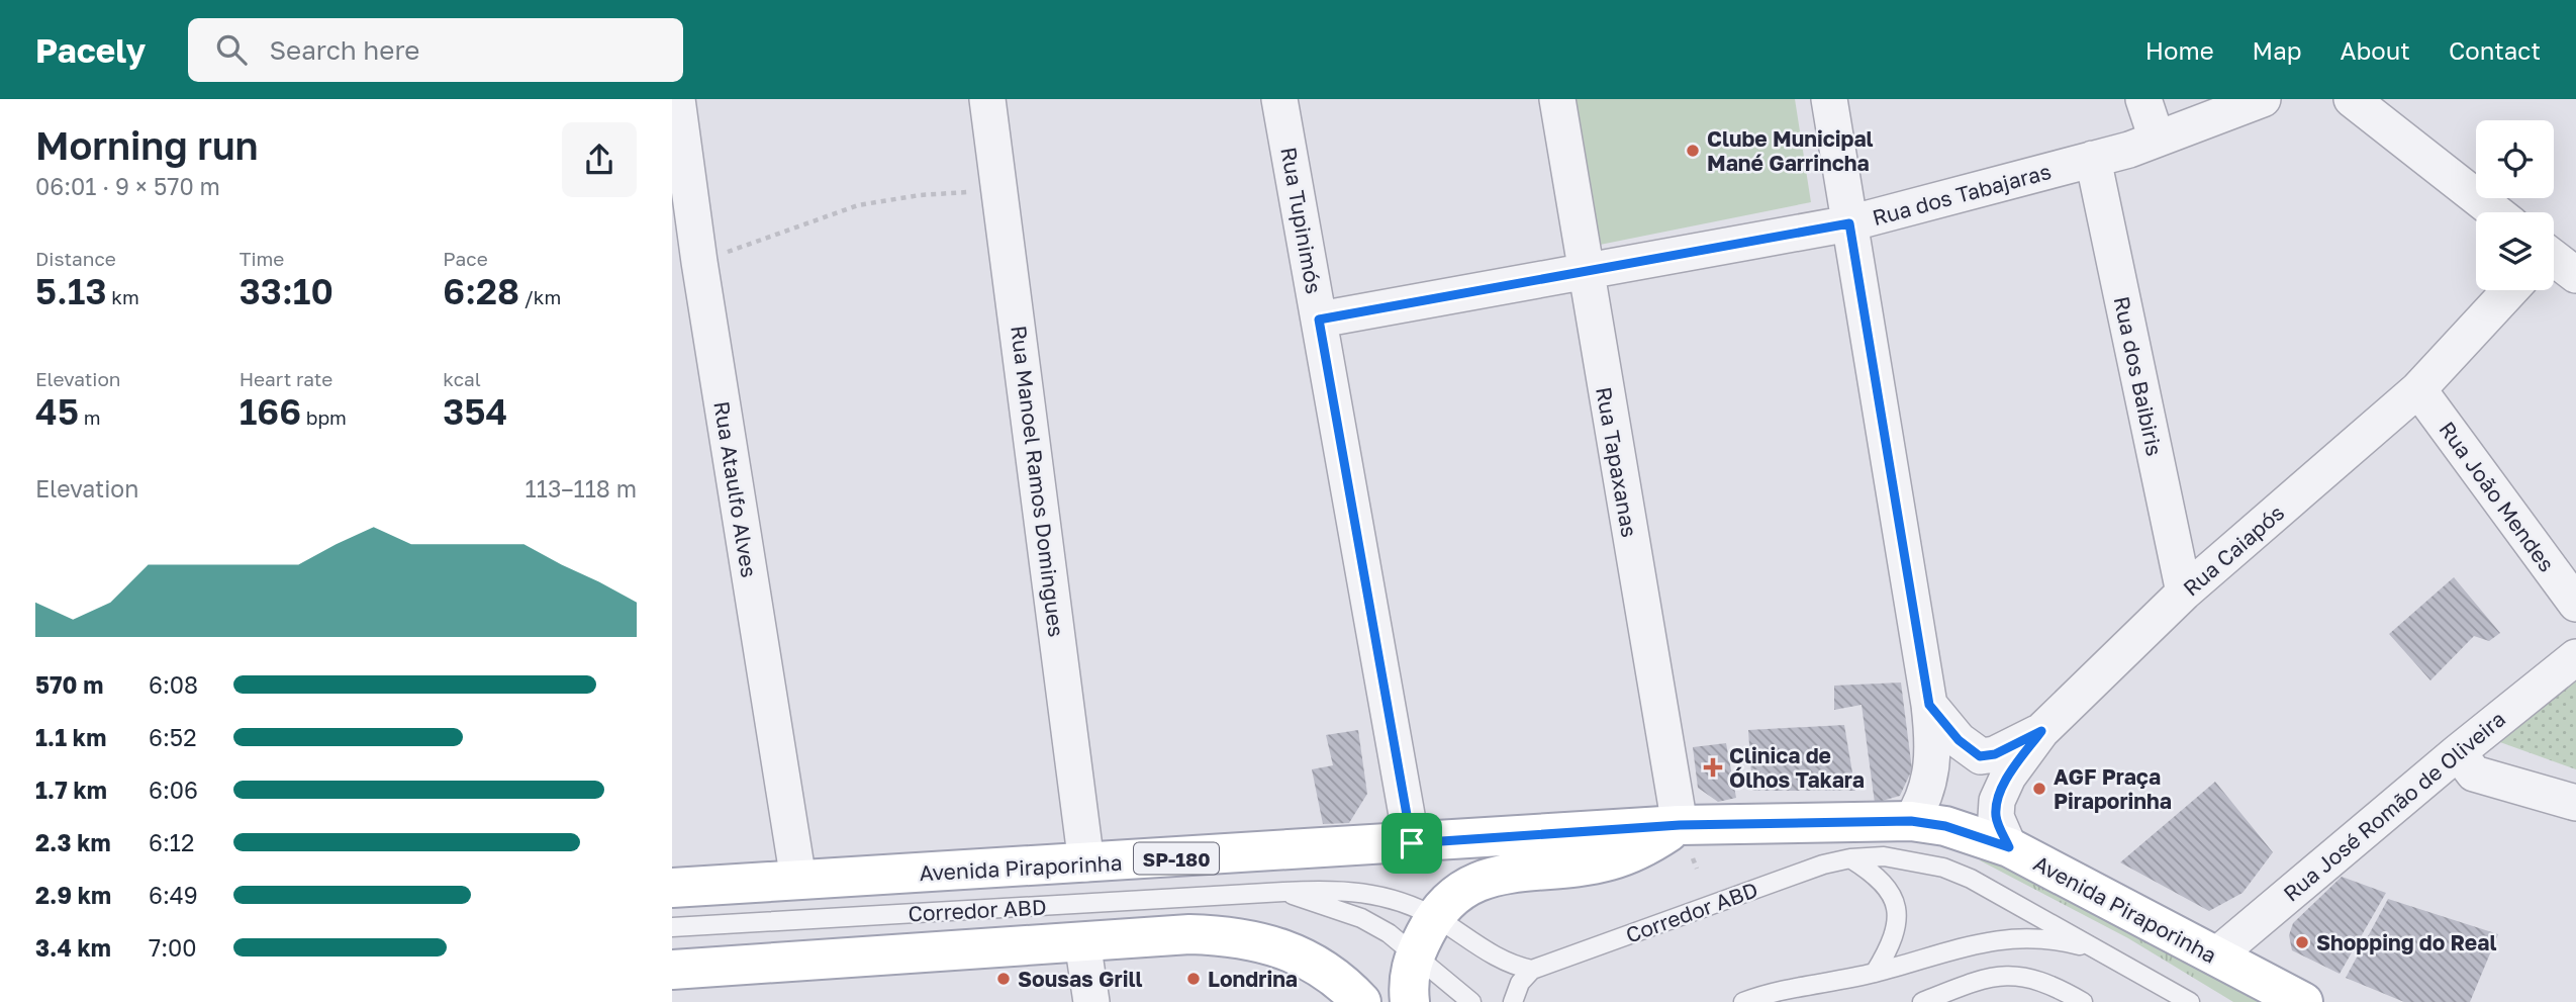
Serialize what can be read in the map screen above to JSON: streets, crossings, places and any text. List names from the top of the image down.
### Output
{
  "streets": {
    "main road": ["SP-180", "Avenida Piraporinha"],
    "street": [
      "Rua dos Tabajaras",
      "Rua Tupinimós",
      "Rua dos Baibiris",
      "Rua Tapaxanas",
      "Rua Manoel Ramos Domingues",
      "Rua Ataulfo Alves",
      "Rua João Mendes",
      "Rua Caiapós",
      "Rua José Romão de Oliveira"
    ],
    "lane": ["Corredor ABD"]
  },
  "crossings": [
    ["Rua dos Tabajaras", "Rua Tupinimós"],
    ["Rua dos Tabajaras", "Rua dos Baibiris"],
    ["Rua dos Tabajaras", "Rua Tapaxanas"],
    ["Rua Tupinimós", "Avenida Piraporinha"],
    ["Rua dos Baibiris", "Rua Caiapós"],
    ["Rua Tapaxanas", "Avenida Piraporinha"],
    ["Rua Manoel Ramos Domingues", "Avenida Piraporinha"],
    ["Rua Ataulfo Alves", "Avenida Piraporinha"],
    ["Rua João Mendes", "Rua Caiapós"],
    ["Rua Caiapós", "Avenida Piraporinha"],
    ["Rua José Romão de Oliveira", "Avenida Piraporinha"]
  ],
  "places": {
    "other": [
      "Clube Municipal Mané Garrincha",
      "AGF Praça Piraporinha",
      "Shopping do Real",
      "Sousas Grill",
      "Londrina"
    ],
    "health": ["Clinica de Ólhos Takara"]
  },
  "page": {
    "header": "Pacely",
    "search": "Search here",
    "nav": [
      "Home",
      "Map",
      "About",
      "Contact"
    ],
    "heading": ["Morning run", "06:01 · 9 × 570 m"],
    "stats": [
      ["Distance", "5.13 km"],
      ["Time", "33:10"],
      ["Pace", "6:28 /km"],
      ["Elevation", "45 m"],
      ["Heart rate", "166 bpm"],
      ["kcal", "354"]
    ],
    "chart": ["Elevation", "113–118 m"],
    "list": [
      {
        "name": "570 m",
        "note": "6:08"
      },
      {
        "name": "1.1 km",
        "note": "6:52"
      },
      {
        "name": "1.7 km",
        "note": "6:06"
      },
      {
        "name": "2.3 km",
        "note": "6:12"
      },
      {
        "name": "2.9 km",
        "note": "6:49"
      },
      {
        "name": "3.4 km",
        "note": "7:00"
      }
    ]
  }
}
